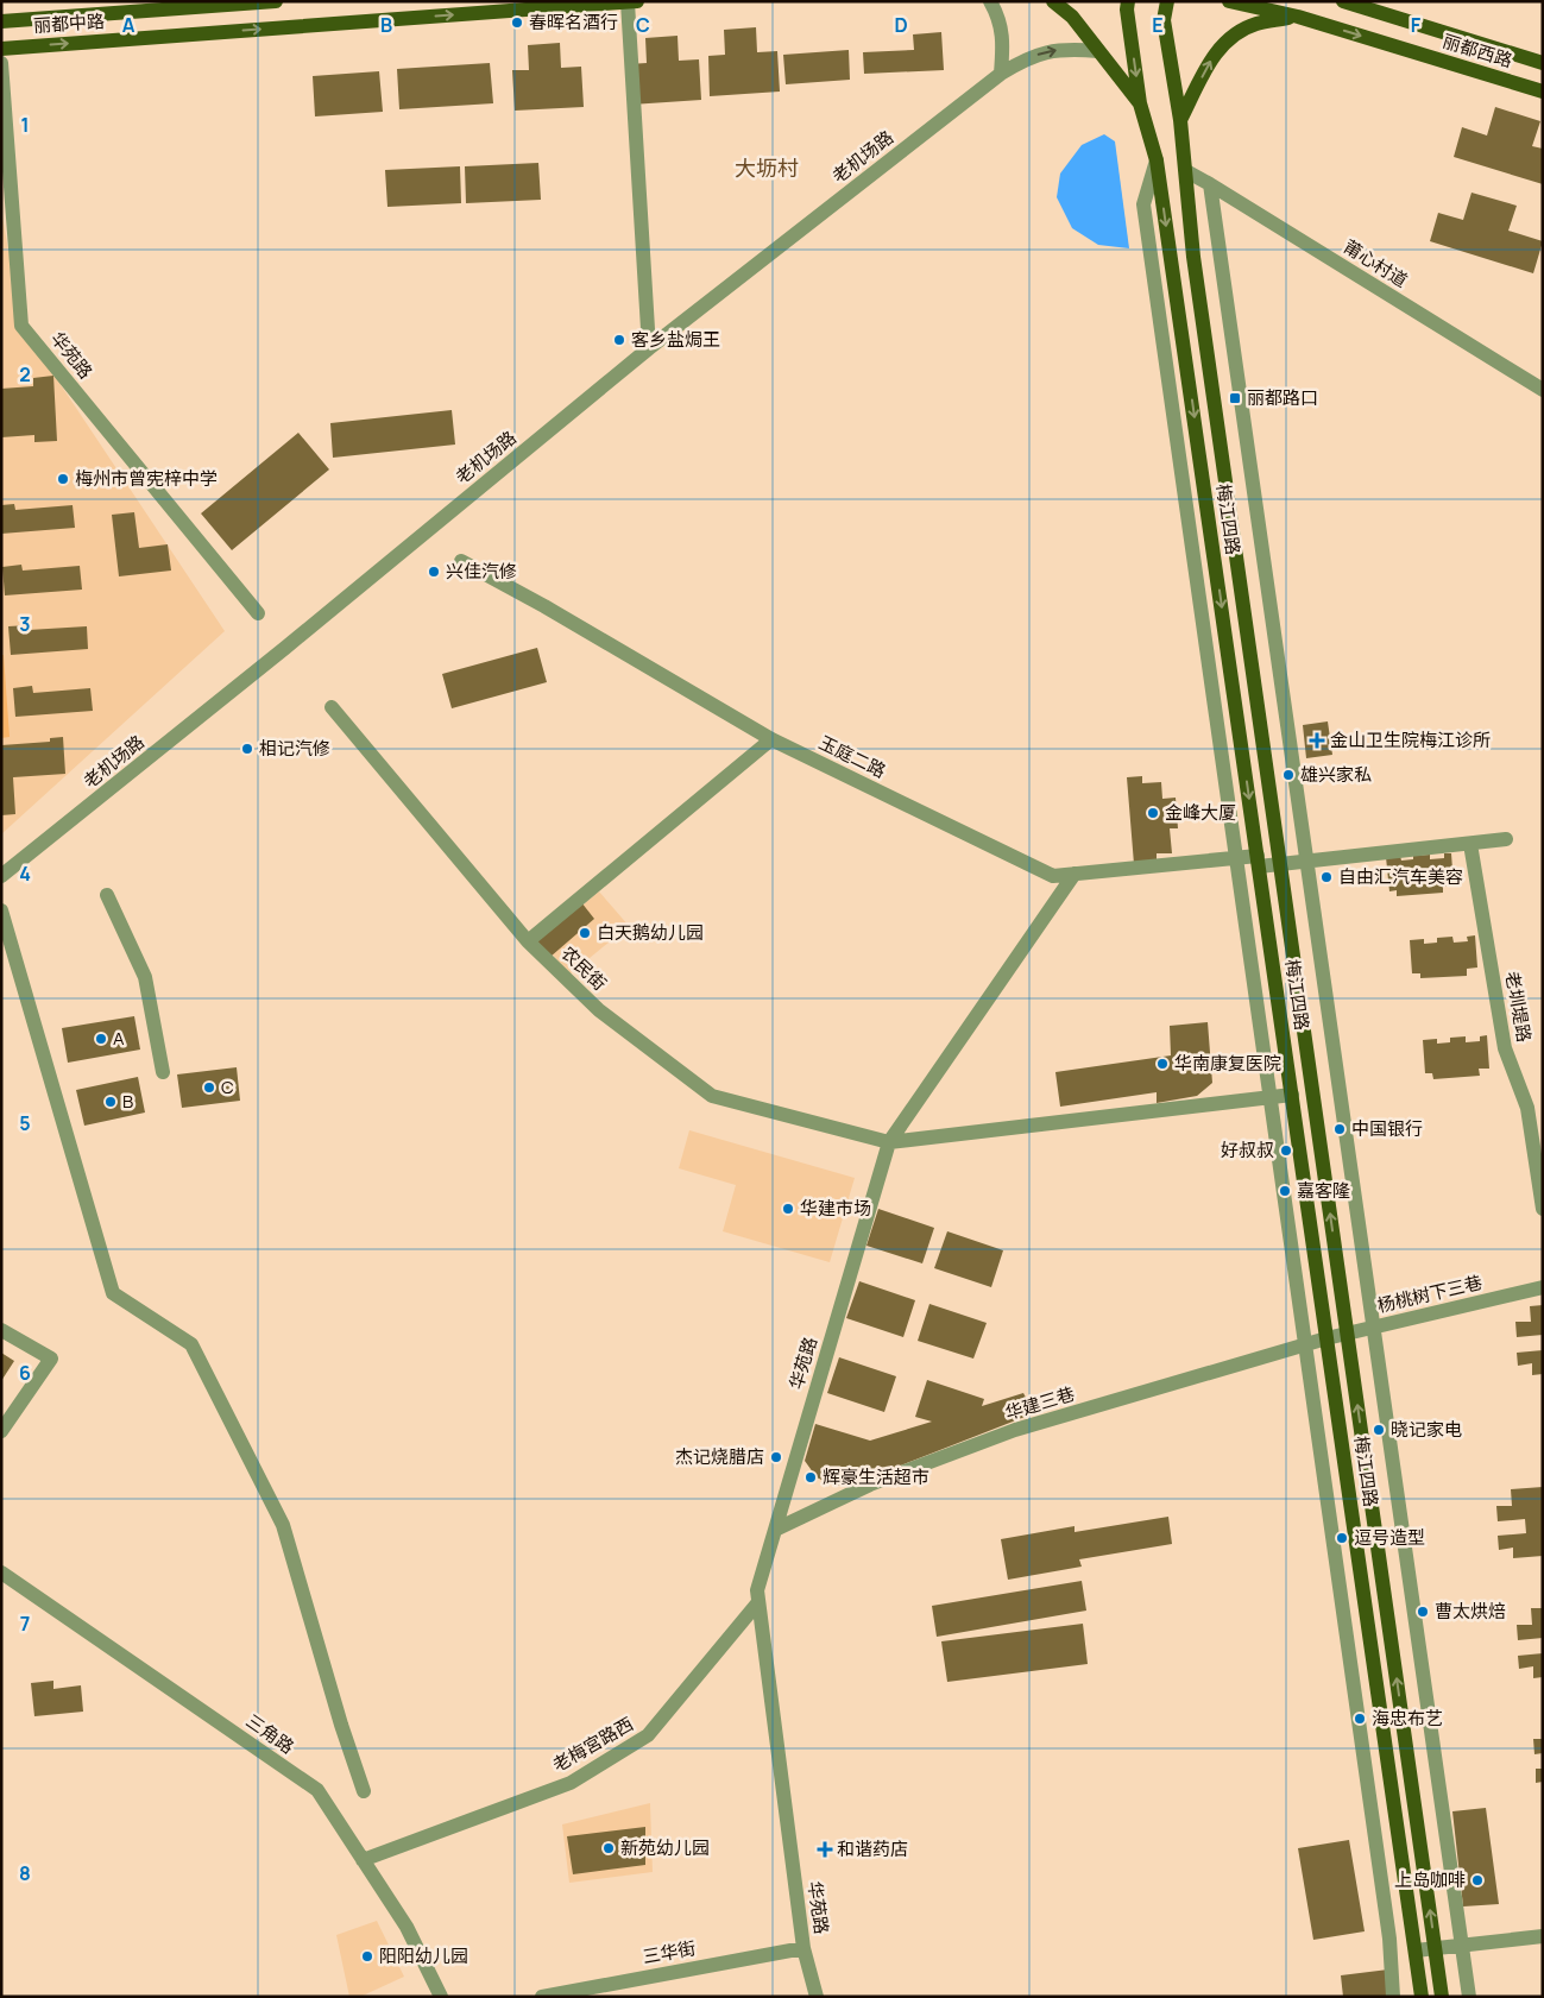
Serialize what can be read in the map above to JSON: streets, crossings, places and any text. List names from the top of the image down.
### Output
{
  "streets": {
    "main road": ["丽都中路", "丽都西路", "梅江四路"],
    "street": [
      "老机场路",
      "莆心村道",
      "华苑路",
      "玉庭二路",
      "农民街",
      "老圳堤路",
      "杨桃树下三巷",
      "华建三巷",
      "三角路",
      "老梅宮路西",
      "三华街"
    ]
  },
  "crossings": [
    ["莆心村道", "梅江四路"],
    ["华苑路", "玉庭二路"],
    ["华苑路", "农民街"],
    ["华苑路", "华建三巷"],
    ["华苑路", "老梅宮路西"],
    ["华苑路", "三华街"],
    ["梅江四路", "玉庭二路"],
    ["梅江四路", "杨桃树下三巷"],
    ["梅江四路", "华建三巷"],
    ["玉庭二路", "老圳堤路"],
    ["杨桃树下三巷", "华建三巷"],
    ["三角路", "老梅宮路西"]
  ],
  "districts": ["大坜村"],
  "places": {
    "other": [
      "春晖名酒行",
      "客乡盐焗王",
      "梅州市曾宪梓中学",
      "兴佳汽修",
      "相记汽修",
      "雄兴家私",
      "金峰大厦",
      "自由汇汽车美容",
      "白天鹅幼儿园",
      "A",
      "华南康复医院",
      "C",
      "B",
      "中国银行",
      "好叔叔",
      "嘉客隆",
      "华建市场",
      "晓记家电",
      "杰记烧腊店",
      "辉豪生活超市",
      "逗号造型",
      "曹太烘焙",
      "海忠布艺",
      "新苑幼儿园",
      "上岛咖啡",
      "阳阳幼儿园"
    ],
    "transit": ["丽都路口"],
    "health": ["金山卫生院梅江诊所", "和谐药店"]
  },
  "grid": {
    "columns": [
      "A",
      "B",
      "C",
      "D",
      "E",
      "F"
    ],
    "rows": [
      "1",
      "2",
      "3",
      "4",
      "5",
      "6",
      "7",
      "8"
    ]
  }
}
